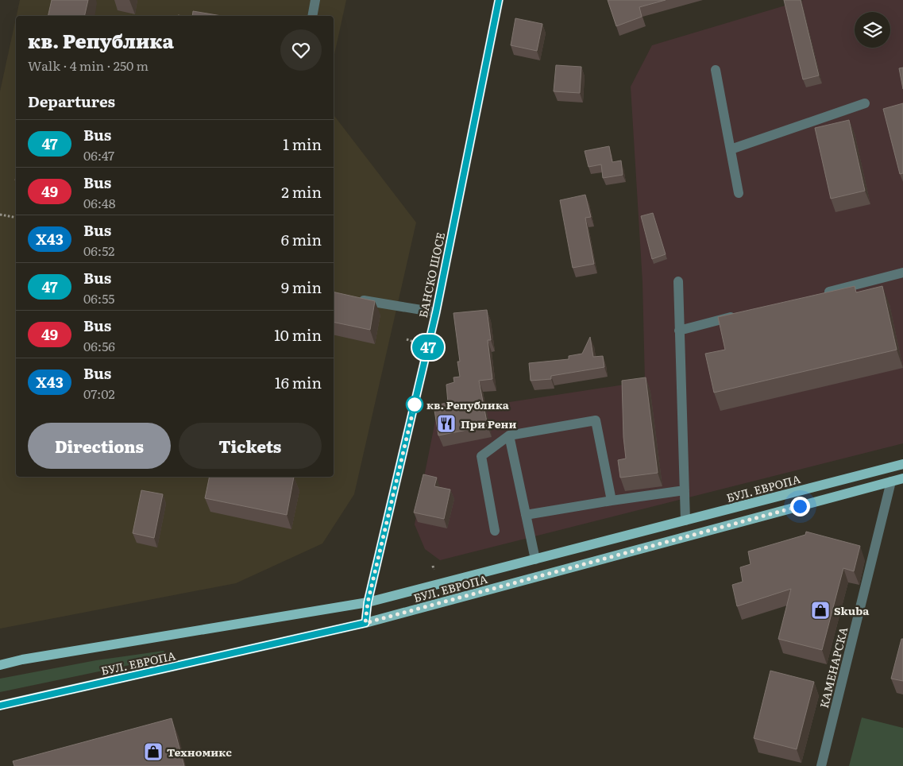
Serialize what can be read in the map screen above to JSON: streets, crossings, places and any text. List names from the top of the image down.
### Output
{
  "streets": {
    "main road": ["БУЛ. ЕВРОПА"],
    "street": ["БАНСКО ШОСЕ", "КАМЕНАРСКА"]
  },
  "crossings": [
    ["БАНСКО ШОСЕ", "БУЛ. ЕВРОПА"],
    ["БУЛ. ЕВРОПА", "КАМЕНАРСКА"]
  ],
  "places": {
    "other": ["кв. Република"],
    "restaurant": ["При Рени"],
    "shop": ["Skuba", "Техномикс"]
  },
  "lines": ["bus line 47"],
  "page": {
    "on_map": "47",
    "heading": [
      ["кв. Република", "Walk · 4 min · 250 m"],
      "Departures"
    ],
    "list": [
      {
        "mark": "47",
        "name": "Bus",
        "note": "06:47",
        "value": "1 min"
      },
      {
        "mark": "49",
        "name": "Bus",
        "note": "06:48",
        "value": "2 min"
      },
      {
        "mark": "X43",
        "name": "Bus",
        "note": "06:52",
        "value": "6 min"
      },
      {
        "mark": "47",
        "name": "Bus",
        "note": "06:55",
        "value": "9 min"
      },
      {
        "mark": "49",
        "name": "Bus",
        "note": "06:56",
        "value": "10 min"
      },
      {
        "mark": "X43",
        "name": "Bus",
        "note": "07:02",
        "value": "16 min"
      }
    ],
    "buttons": ["Directions", "Tickets"]
  }
}
